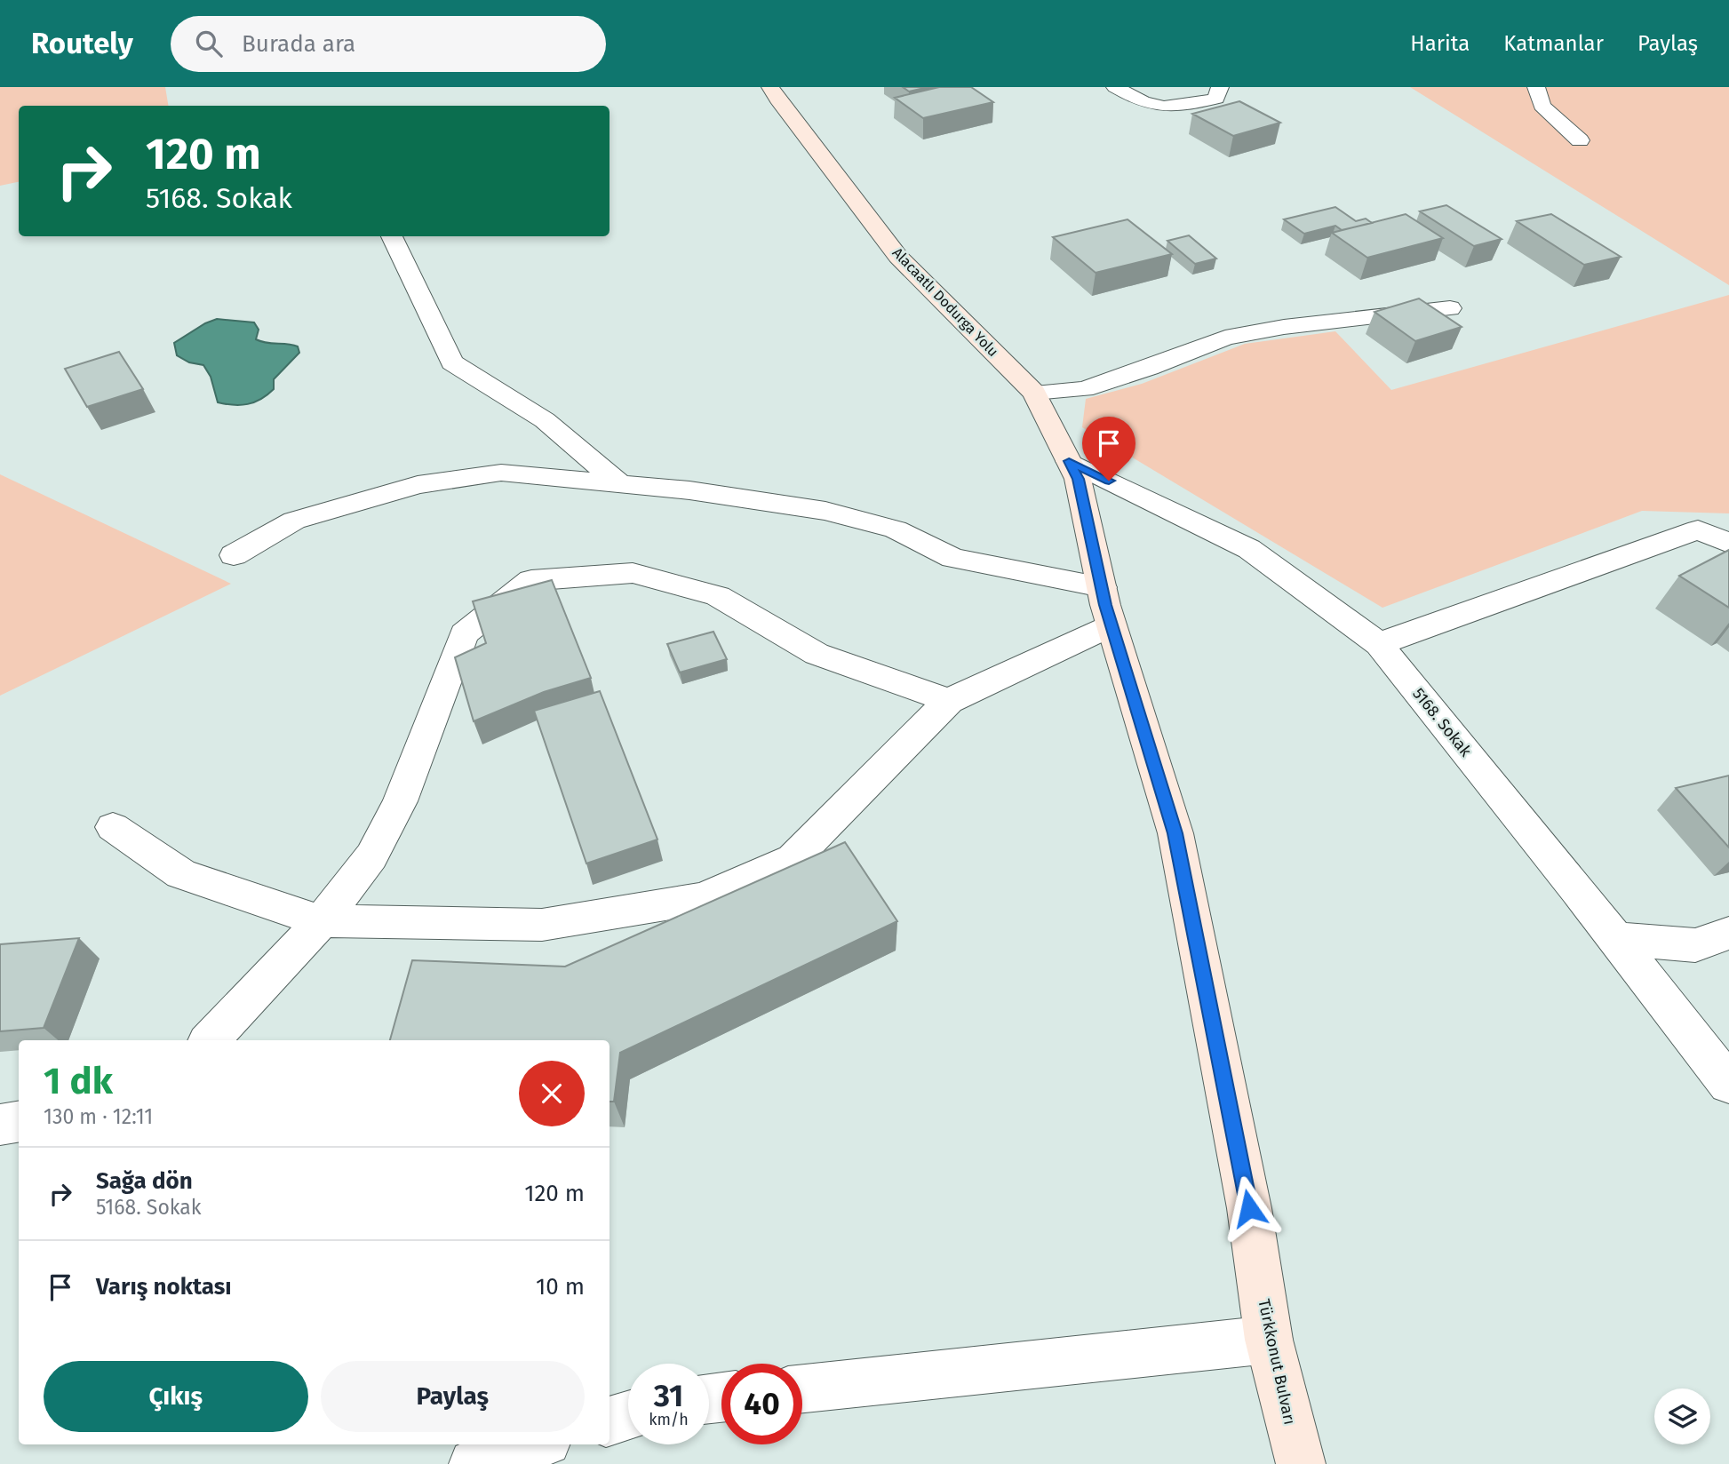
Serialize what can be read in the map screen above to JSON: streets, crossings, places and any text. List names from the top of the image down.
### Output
{
  "streets": {
    "street": ["Alacaatlı Dodurga Yolu", "5168. Sokak", "Türkkonut Bulvarı"]
  },
  "crossings": [
    ["Alacaatlı Dodurga Yolu", "5168. Sokak"],
    ["Alacaatlı Dodurga Yolu", "Türkkonut Bulvarı"],
    ["5168. Sokak", "Türkkonut Bulvarı"]
  ],
  "page": {
    "header": "Routely",
    "search": "Burada ara",
    "nav": ["Harita", "Katmanlar", "Paylaş"],
    "turn": ["120 m", "5168. Sokak"],
    "heading": ["1 dk", "130 m · 12:11"],
    "list": [
      {
        "name": "Sağa dön",
        "note": "5168. Sokak",
        "value": "120 m"
      },
      {
        "name": "Varış noktası",
        "value": "10 m"
      }
    ],
    "buttons": ["Çıkış", "Paylaş"],
    "speed": "31 km/h",
    "limit": "40"
  }
}
